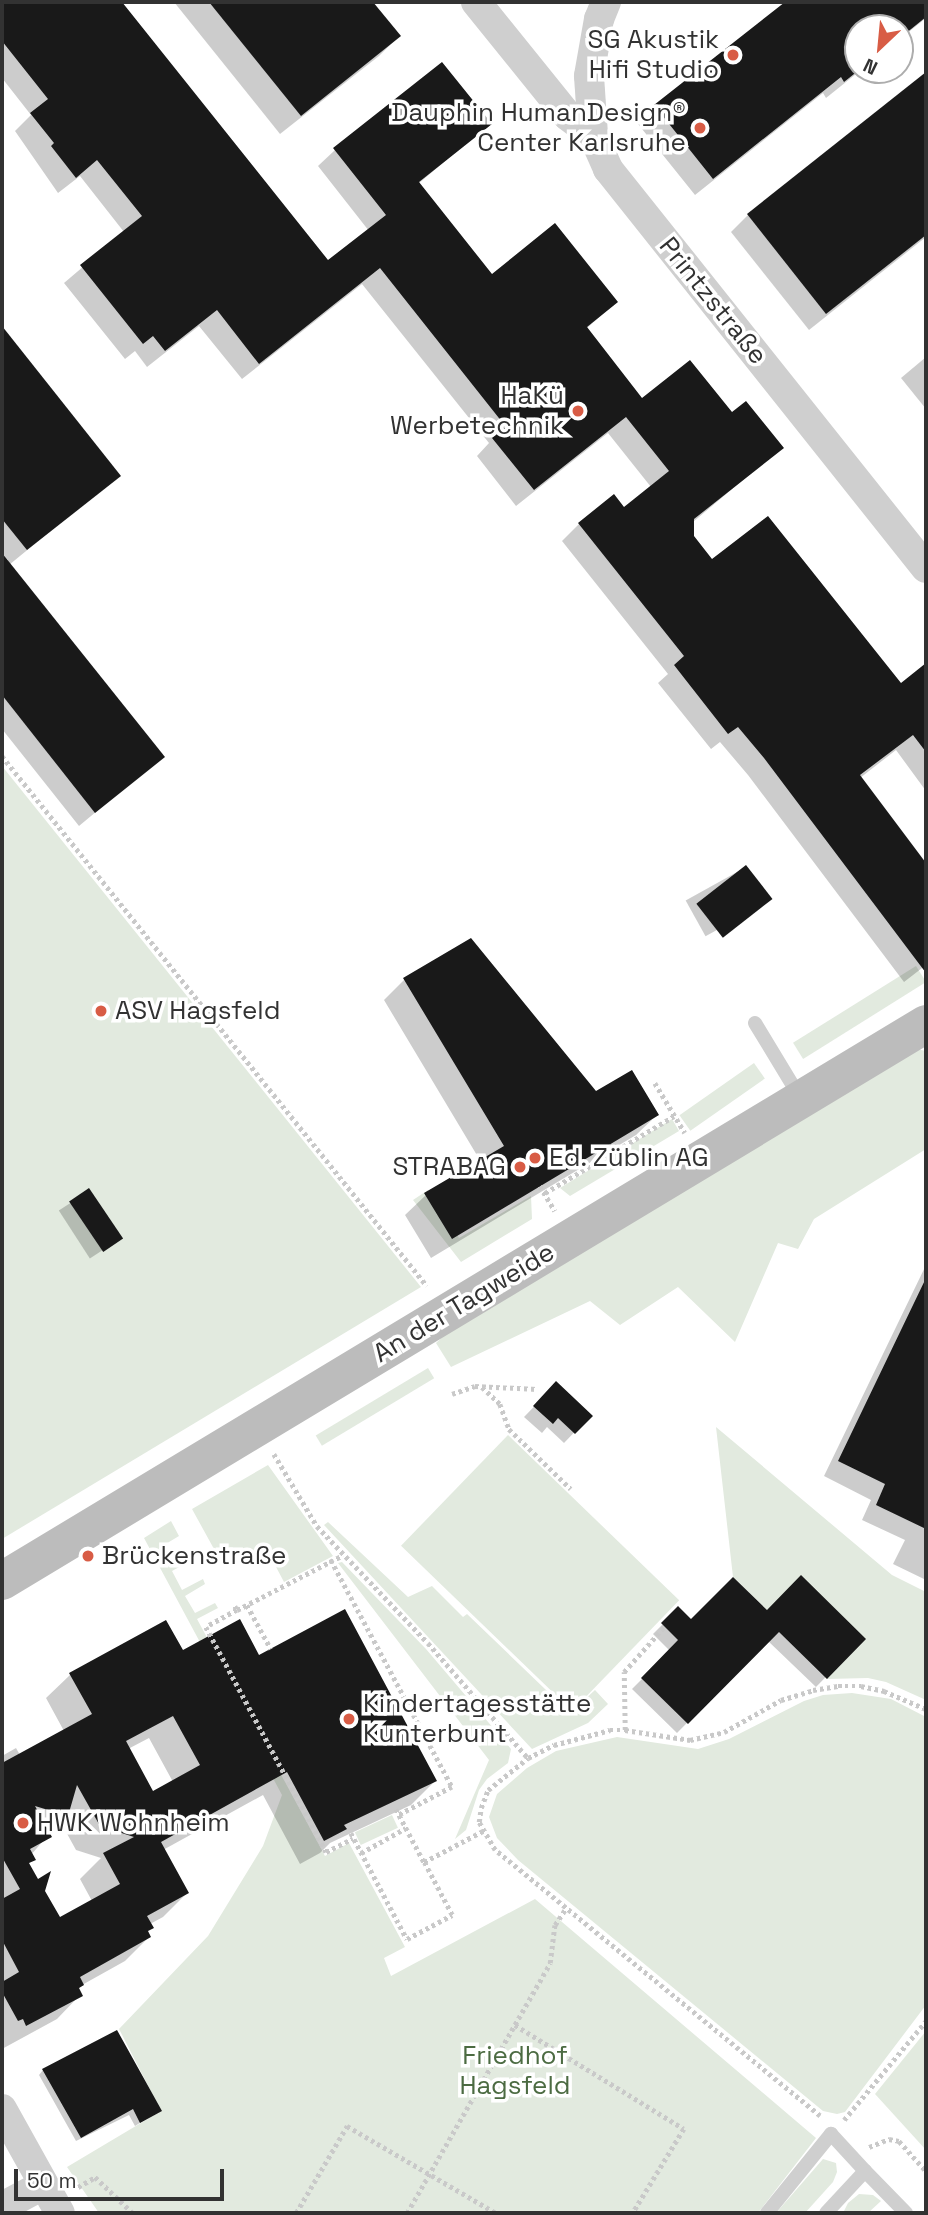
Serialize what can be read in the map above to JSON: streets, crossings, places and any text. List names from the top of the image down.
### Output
{
  "streets": {
    "main road": ["An der Tagweide"],
    "street": ["Printzstraße"]
  },
  "parks": ["Friedhof Hagsfeld"],
  "places": [
    "SG Akustik Hifi Studio",
    "Dauphin HumanDesign® Center Karlsruhe",
    "HaKü Werbetechnik",
    "ASV Hagsfeld",
    "Ed. Züblin AG",
    "STRABAG",
    "Brückenstraße",
    "Kindertagesstätte Kunterbunt",
    "HWK Wohnheim"
  ],
  "scale_bar": "50 m",
  "north": "bottom left"
}
